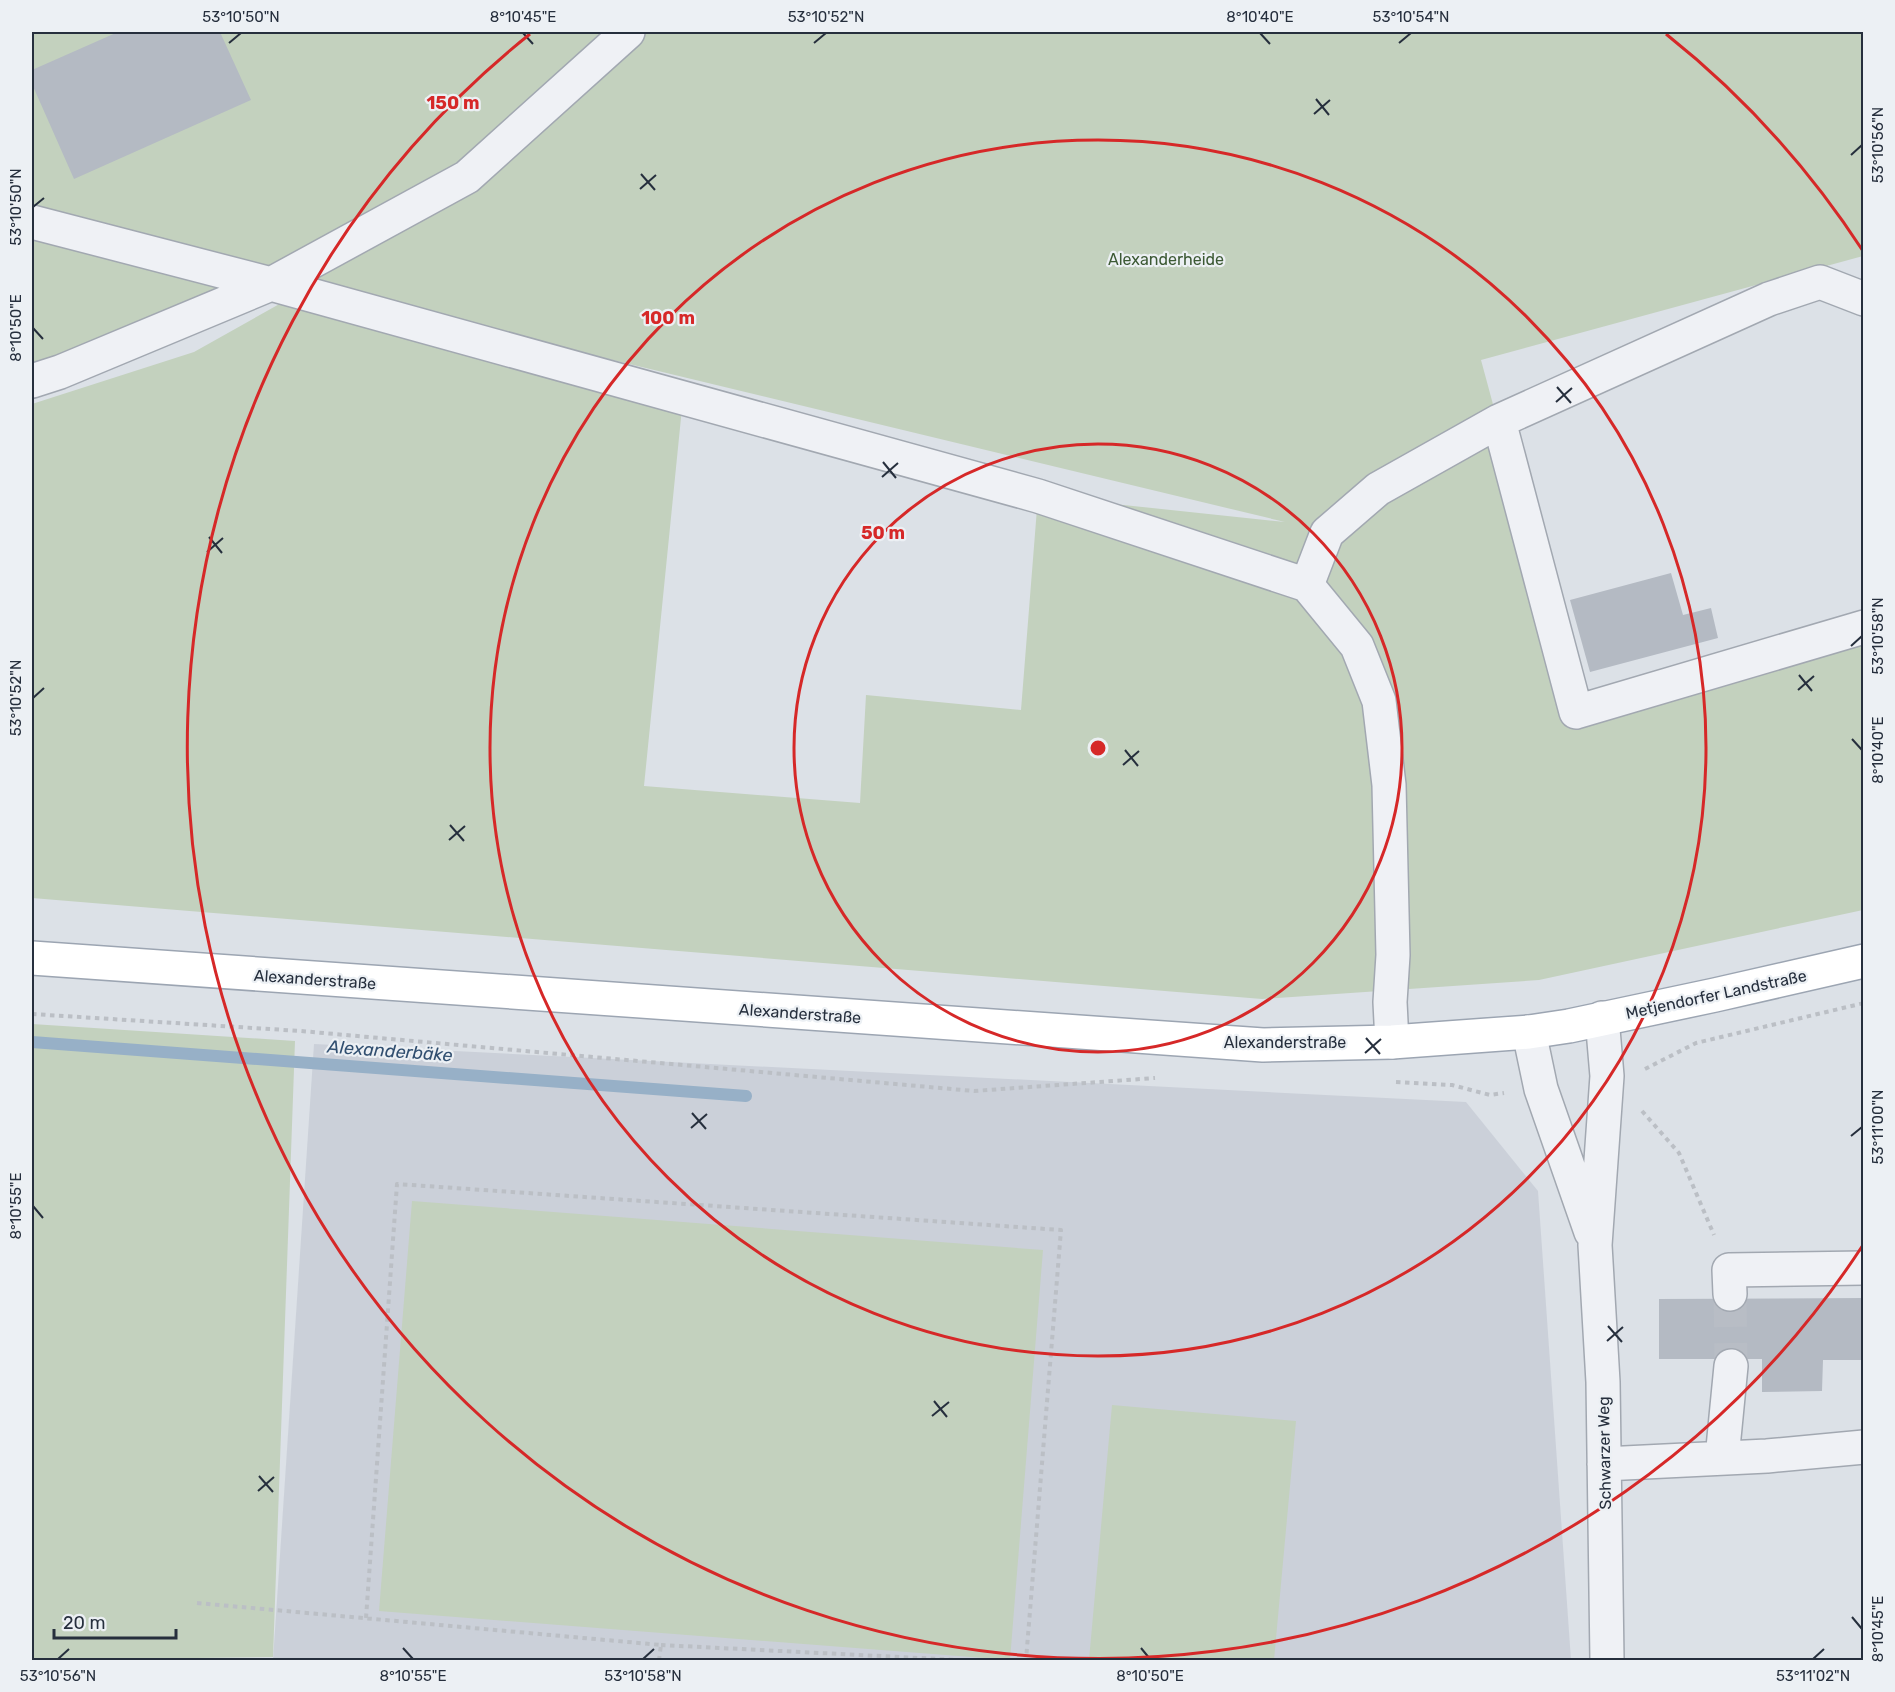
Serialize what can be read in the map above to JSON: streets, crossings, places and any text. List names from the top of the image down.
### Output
{
  "streets": {
    "main road": ["Alexanderstraße", "Metjendorfer Landstraße"],
    "street": ["Schwarzer Weg"]
  },
  "crossings": [
    ["Alexanderstraße", "Metjendorfer Landstraße"],
    ["Alexanderstraße", "Schwarzer Weg"],
    ["Metjendorfer Landstraße", "Schwarzer Weg"]
  ],
  "water": ["Alexanderbäke"],
  "parks": ["Alexanderheide"],
  "scale_bar": "20 m",
  "coordinates": [
    "53°10'50\"N",
    "8°10'45\"E",
    "53°10'52\"N",
    "8°10'40\"E",
    "53°10'54\"N",
    "53°10'56\"N",
    "8°10'50\"E",
    "53°10'58\"N",
    "53°11'00\"N",
    "8°10'55\"E",
    "53°11'02\"N"
  ],
  "rings": ["150 m", "100 m", "50 m"]
}
